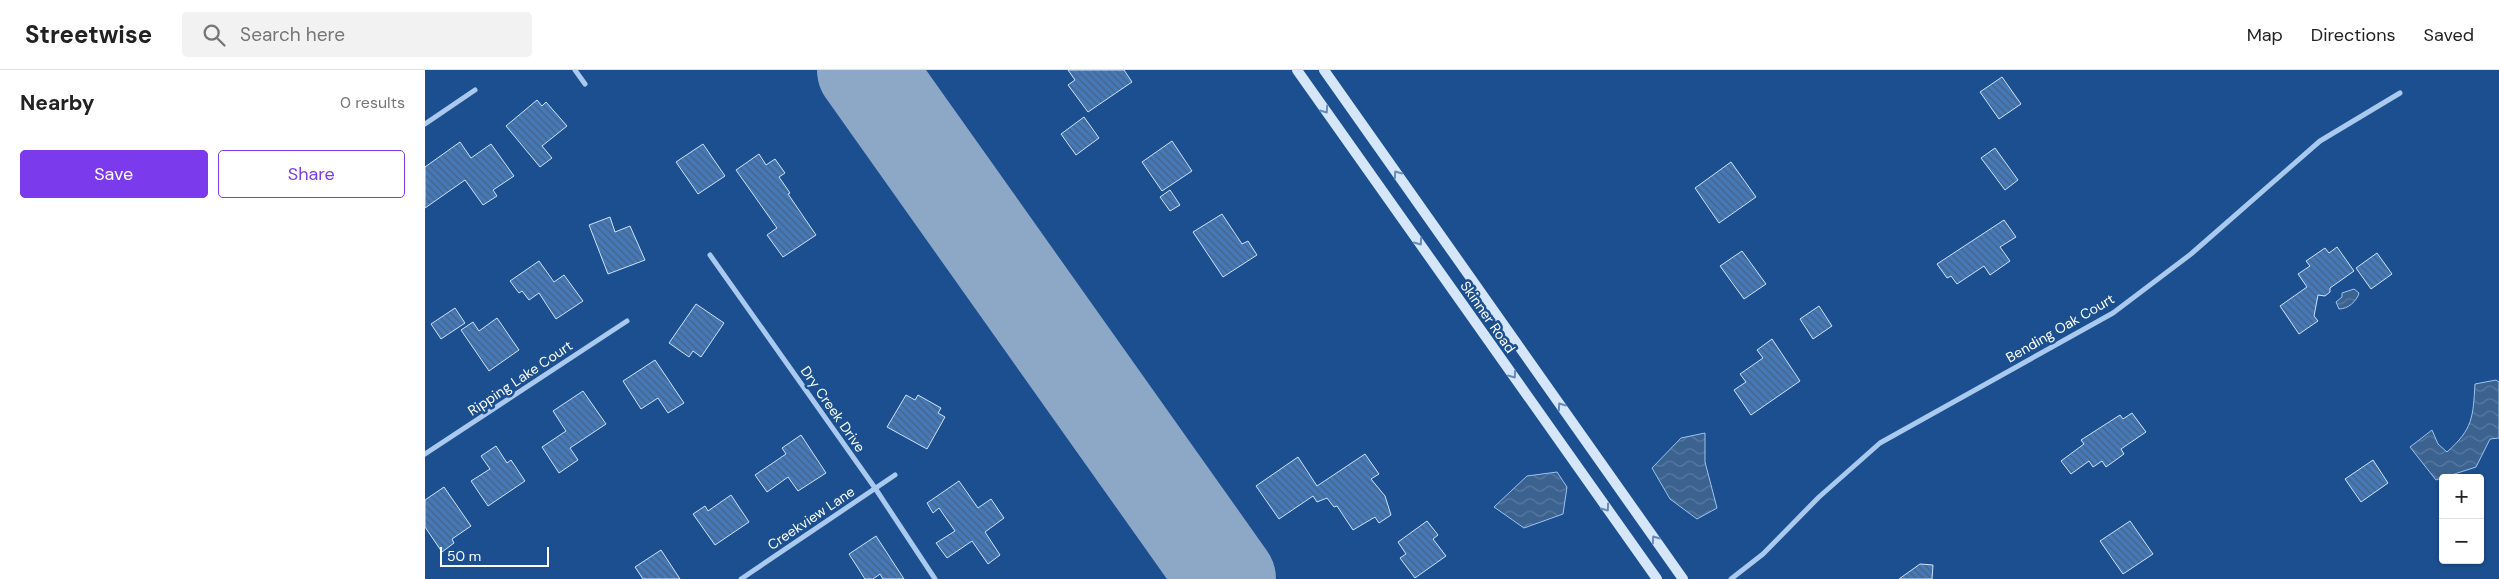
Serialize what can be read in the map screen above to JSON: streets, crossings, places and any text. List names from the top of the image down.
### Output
{
  "streets": {
    "street": [
      "Skinner Road",
      "Bending Oak Court",
      "Ripping Lake Court",
      "Dry Creek Drive",
      "Creekview Lane"
    ]
  },
  "crossings": [
    ["Dry Creek Drive", "Creekview Lane"]
  ],
  "scale_bar": "50 m",
  "page": {
    "header": "Streetwise",
    "search": "Search here",
    "nav": ["Map", "Directions", "Saved"],
    "heading": ["Nearby", "0 results"],
    "buttons": ["Save", "Share"],
    "map_buttons": ["+", "−"],
    "scale": "50 m"
  }
}
